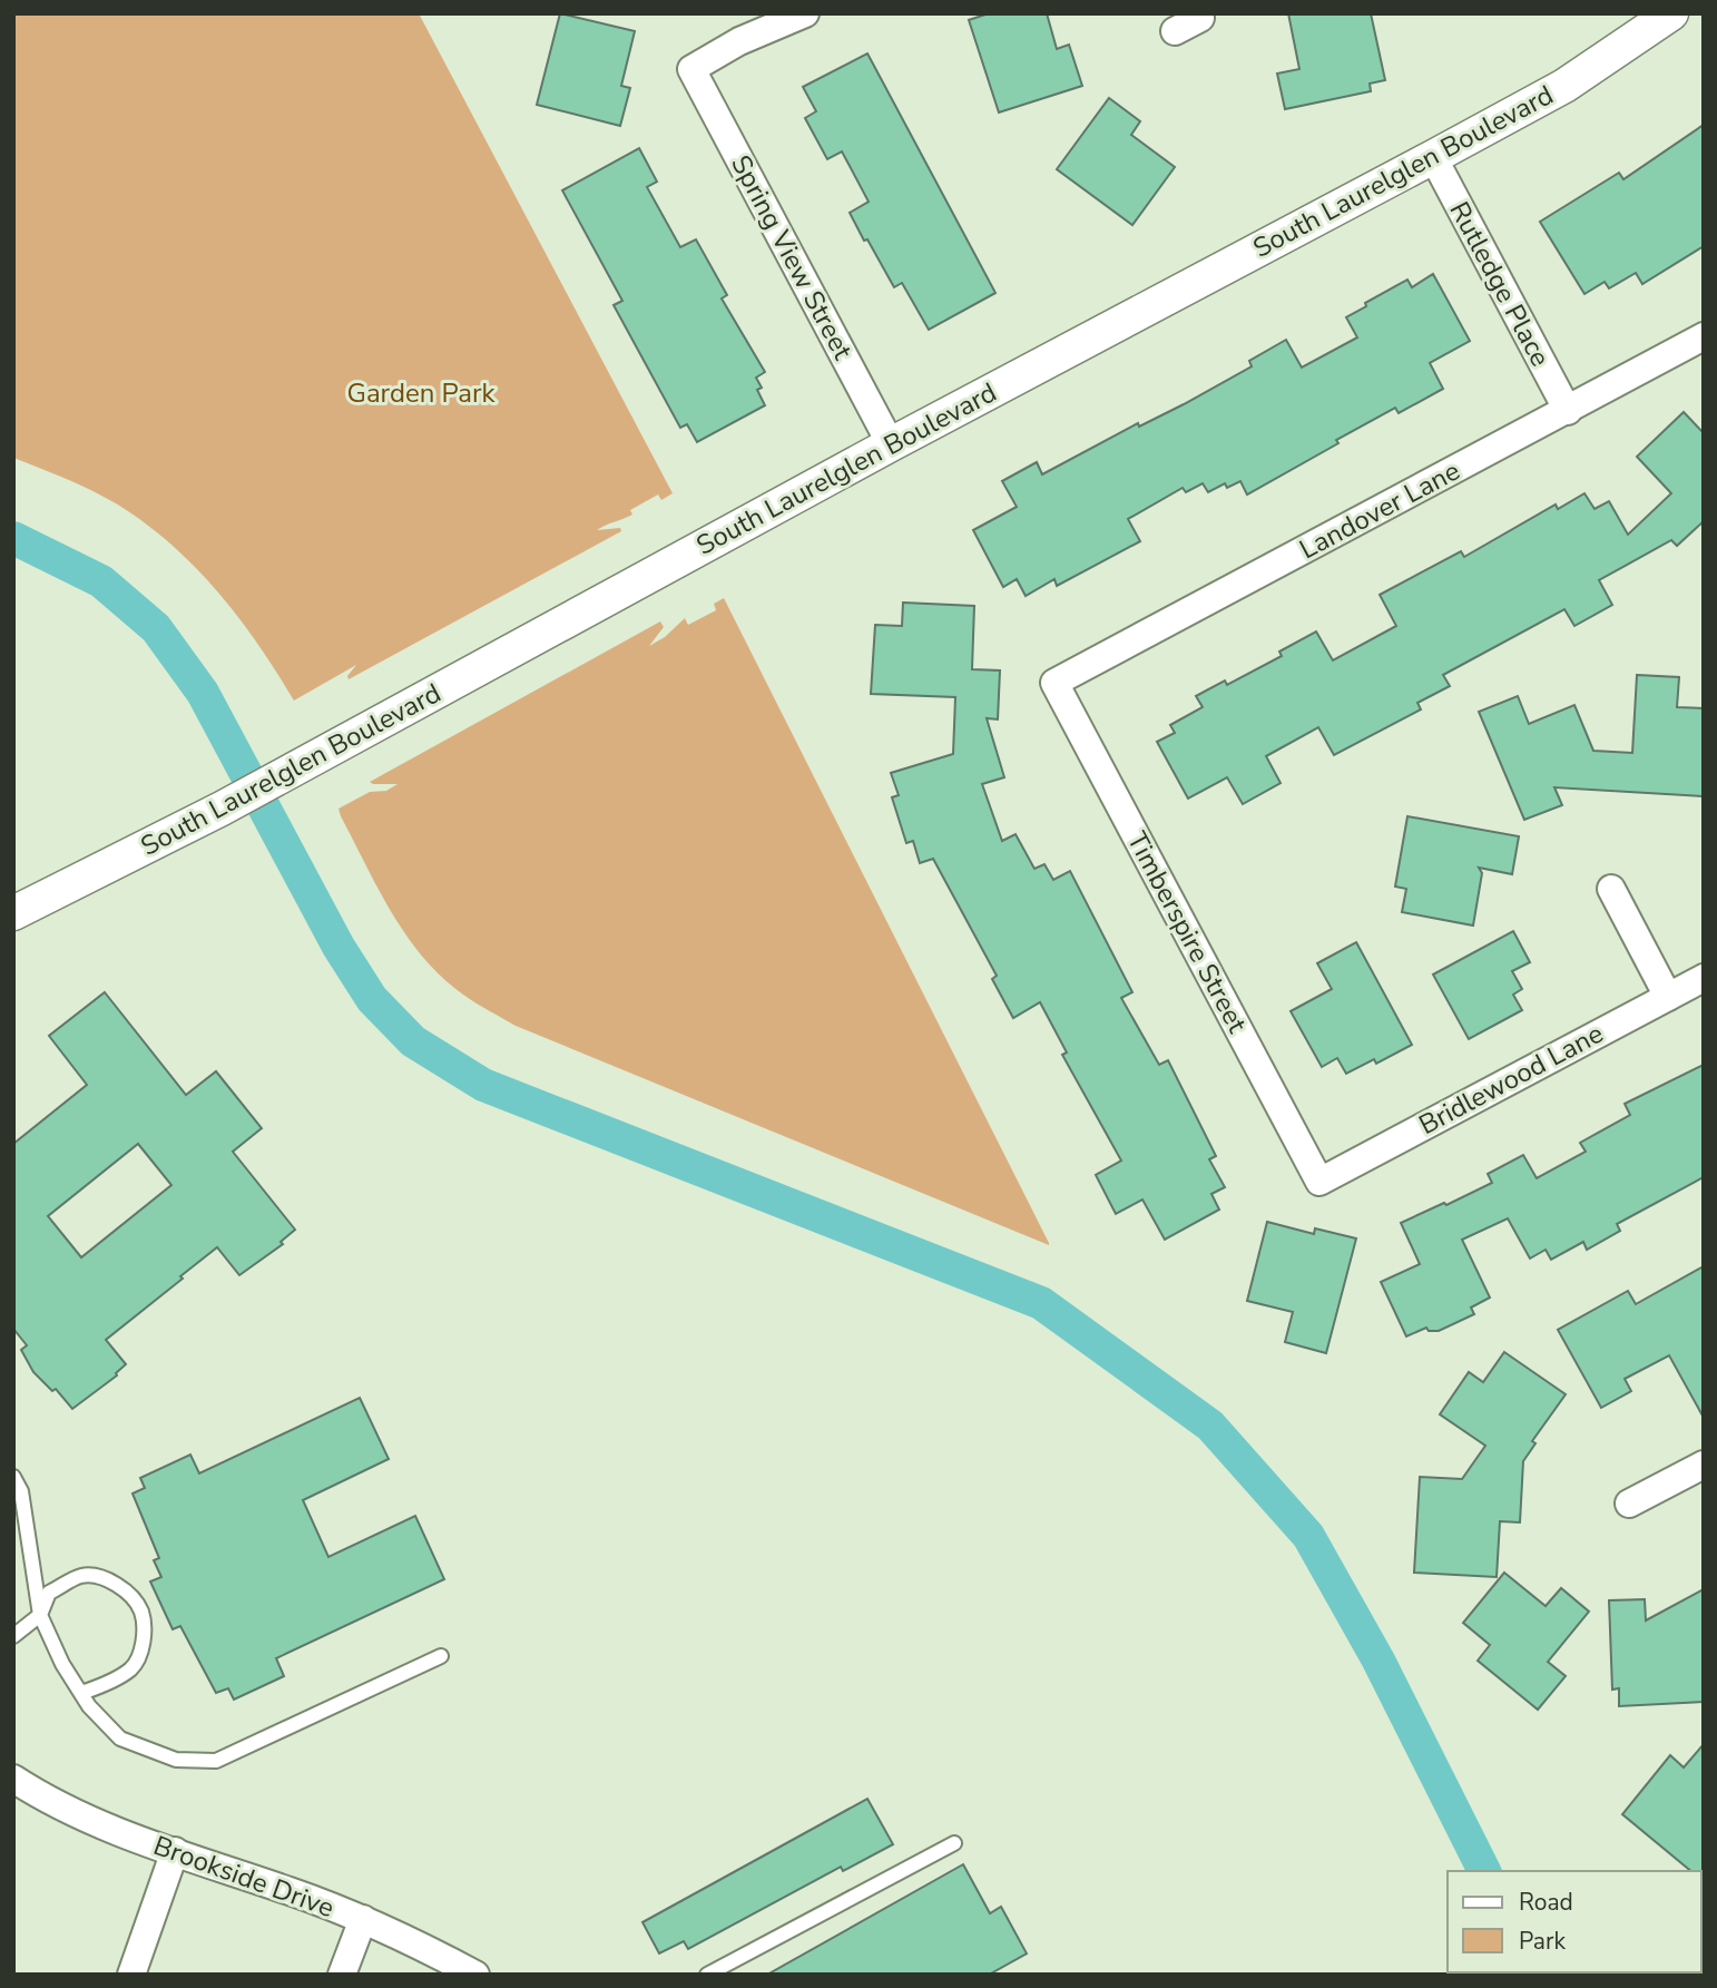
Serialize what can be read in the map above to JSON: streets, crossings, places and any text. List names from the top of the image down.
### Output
{
  "streets": {
    "street": [
      "South Laurelglen Boulevard",
      "Spring View Street",
      "Rutledge Place",
      "Landover Lane",
      "Timberspire Street",
      "Bridlewood Lane",
      "Brookside Drive"
    ]
  },
  "crossings": [
    ["South Laurelglen Boulevard", "Spring View Street"],
    ["South Laurelglen Boulevard", "Rutledge Place"],
    ["Rutledge Place", "Landover Lane"],
    ["Landover Lane", "Timberspire Street"],
    ["Timberspire Street", "Bridlewood Lane"]
  ],
  "parks": ["Garden Park"],
  "legend": ["Road", "Park"]
}
